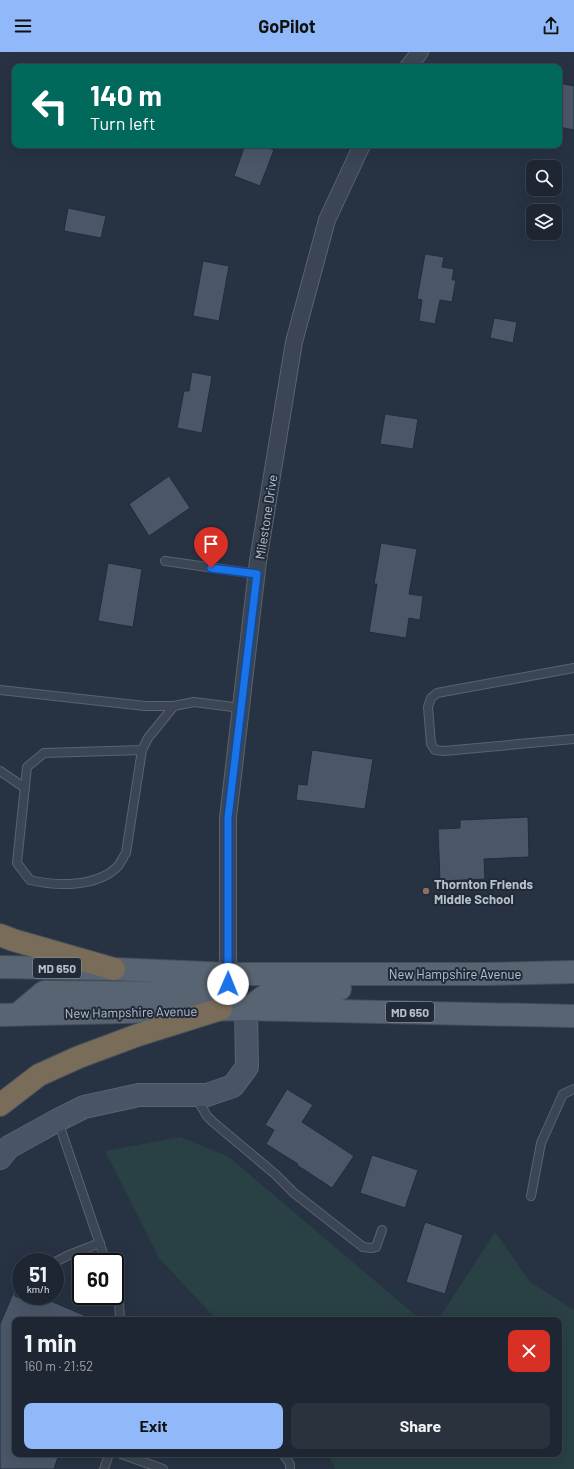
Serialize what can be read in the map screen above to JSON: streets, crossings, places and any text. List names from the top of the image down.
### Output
{
  "streets": {
    "main road": ["MD 650", "New Hampshire Avenue"],
    "street": ["Milestone Drive"]
  },
  "crossings": [
    ["Milestone Drive", "New Hampshire Avenue"]
  ],
  "places": ["Thornton Friends Middle School"],
  "page": {
    "header": "GoPilot",
    "turn": ["140 m", "Turn left"],
    "speed": "51 km/h",
    "limit": "60",
    "heading": ["1 min", "160 m · 21:52"],
    "buttons": ["Exit", "Share"]
  }
}
